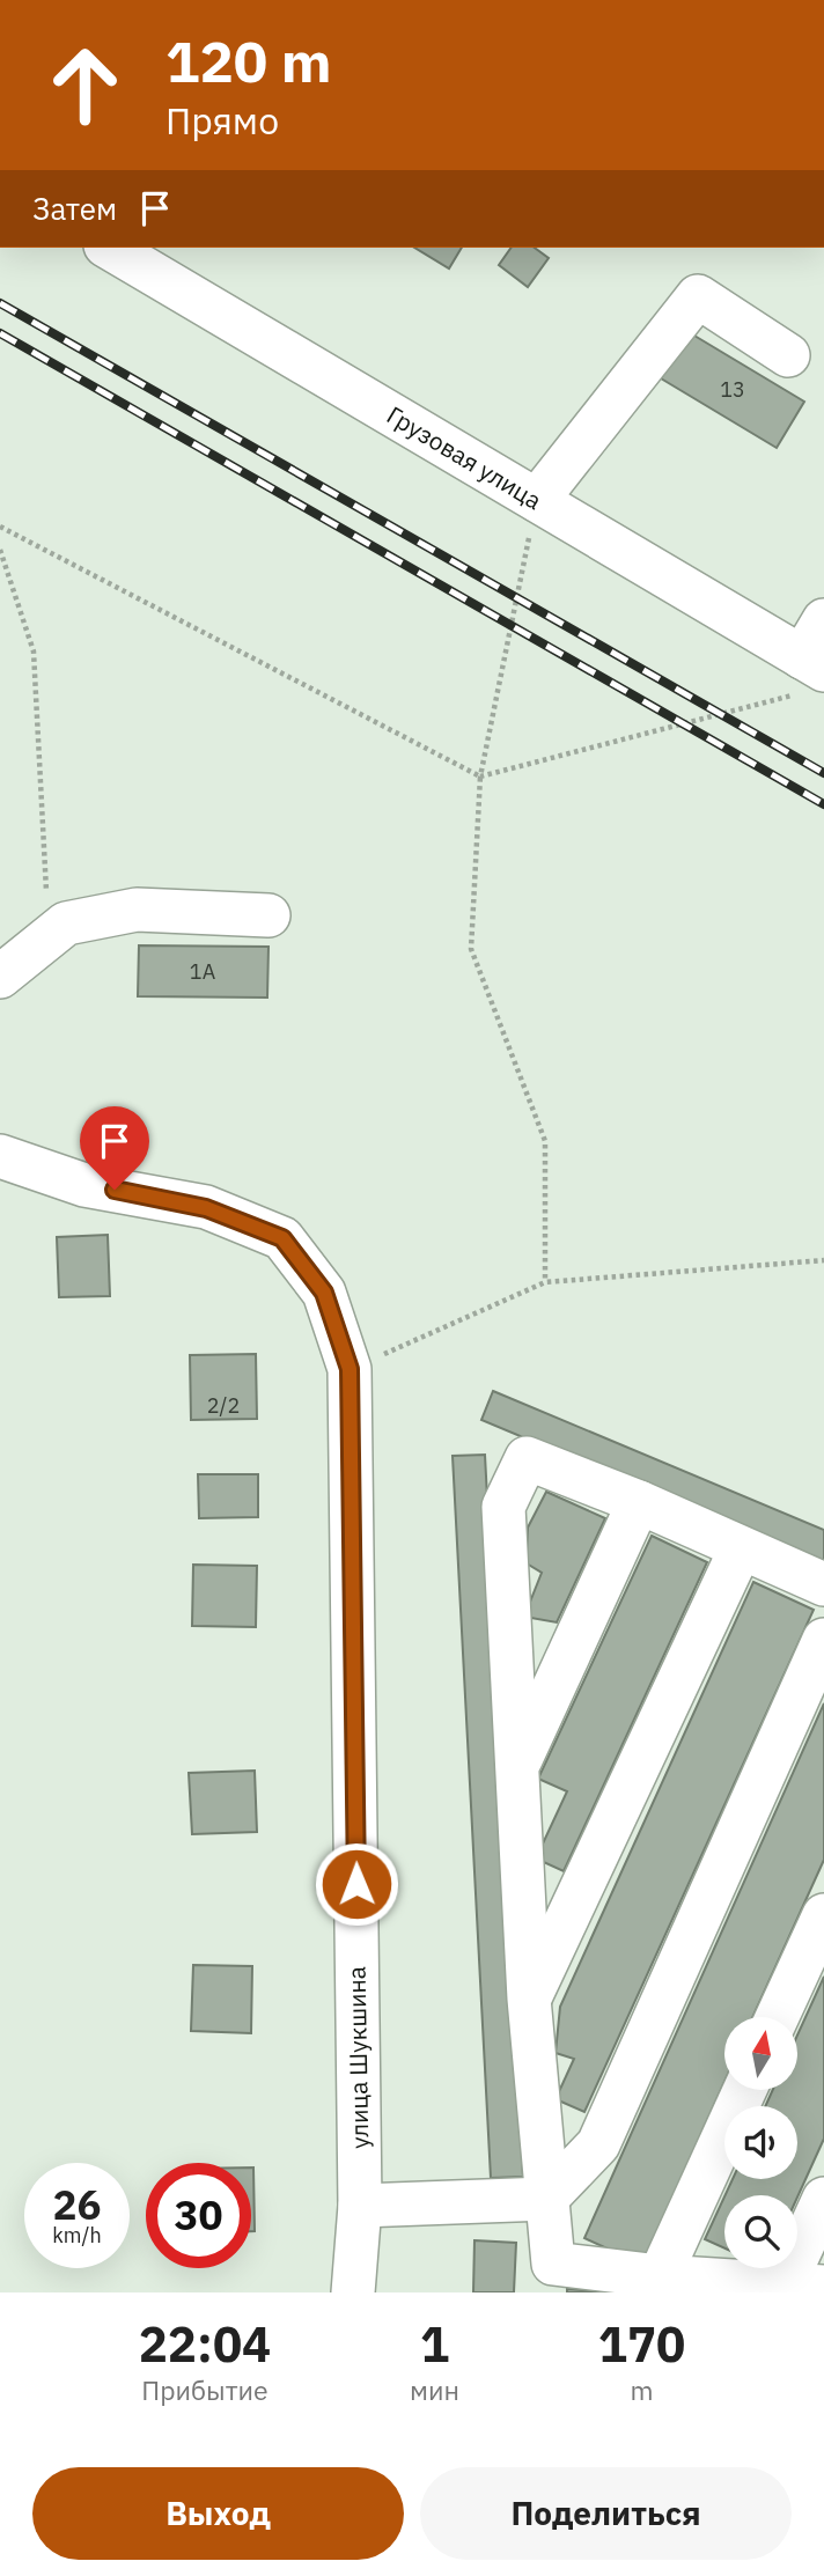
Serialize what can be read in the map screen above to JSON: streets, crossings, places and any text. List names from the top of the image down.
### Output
{
  "streets": {
    "street": ["Грузовая улица", "улица Шукшина"]
  },
  "house_numbers": ["13", "1А", "2/2"],
  "north": "top",
  "page": {
    "turn": ["120 m", "Прямо"],
    "then": "Затем",
    "speed": "26 km/h",
    "limit": "30",
    "eta": [
      "22:04",
      "Прибытие",
      "1",
      "мин",
      "170",
      "m"
    ],
    "buttons": ["Выход", "Поделиться"]
  }
}
